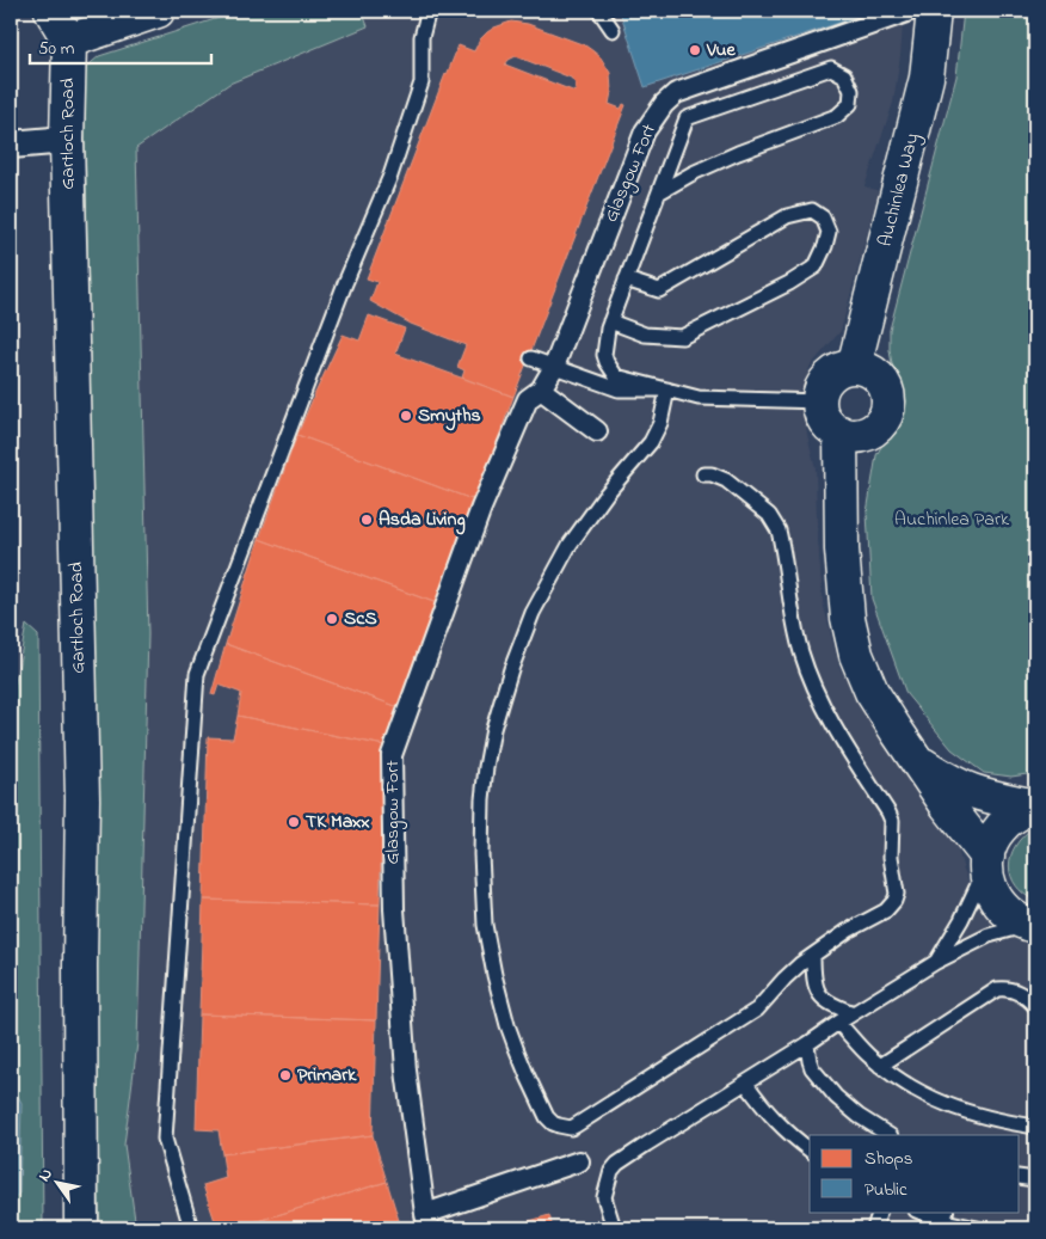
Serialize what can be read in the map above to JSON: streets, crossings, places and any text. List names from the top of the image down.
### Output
{
  "streets": {
    "street": ["Gartloch Road", "Glasgow Fort", "Auchinlea Way"]
  },
  "parks": ["Auchinlea Park"],
  "places": [
    "Vue",
    "Smyths",
    "Asda Living",
    "ScS",
    "TK Maxx",
    "Primark"
  ],
  "legend": ["Shops", "Public"],
  "scale_bar": "50 m",
  "north": "top left"
}
